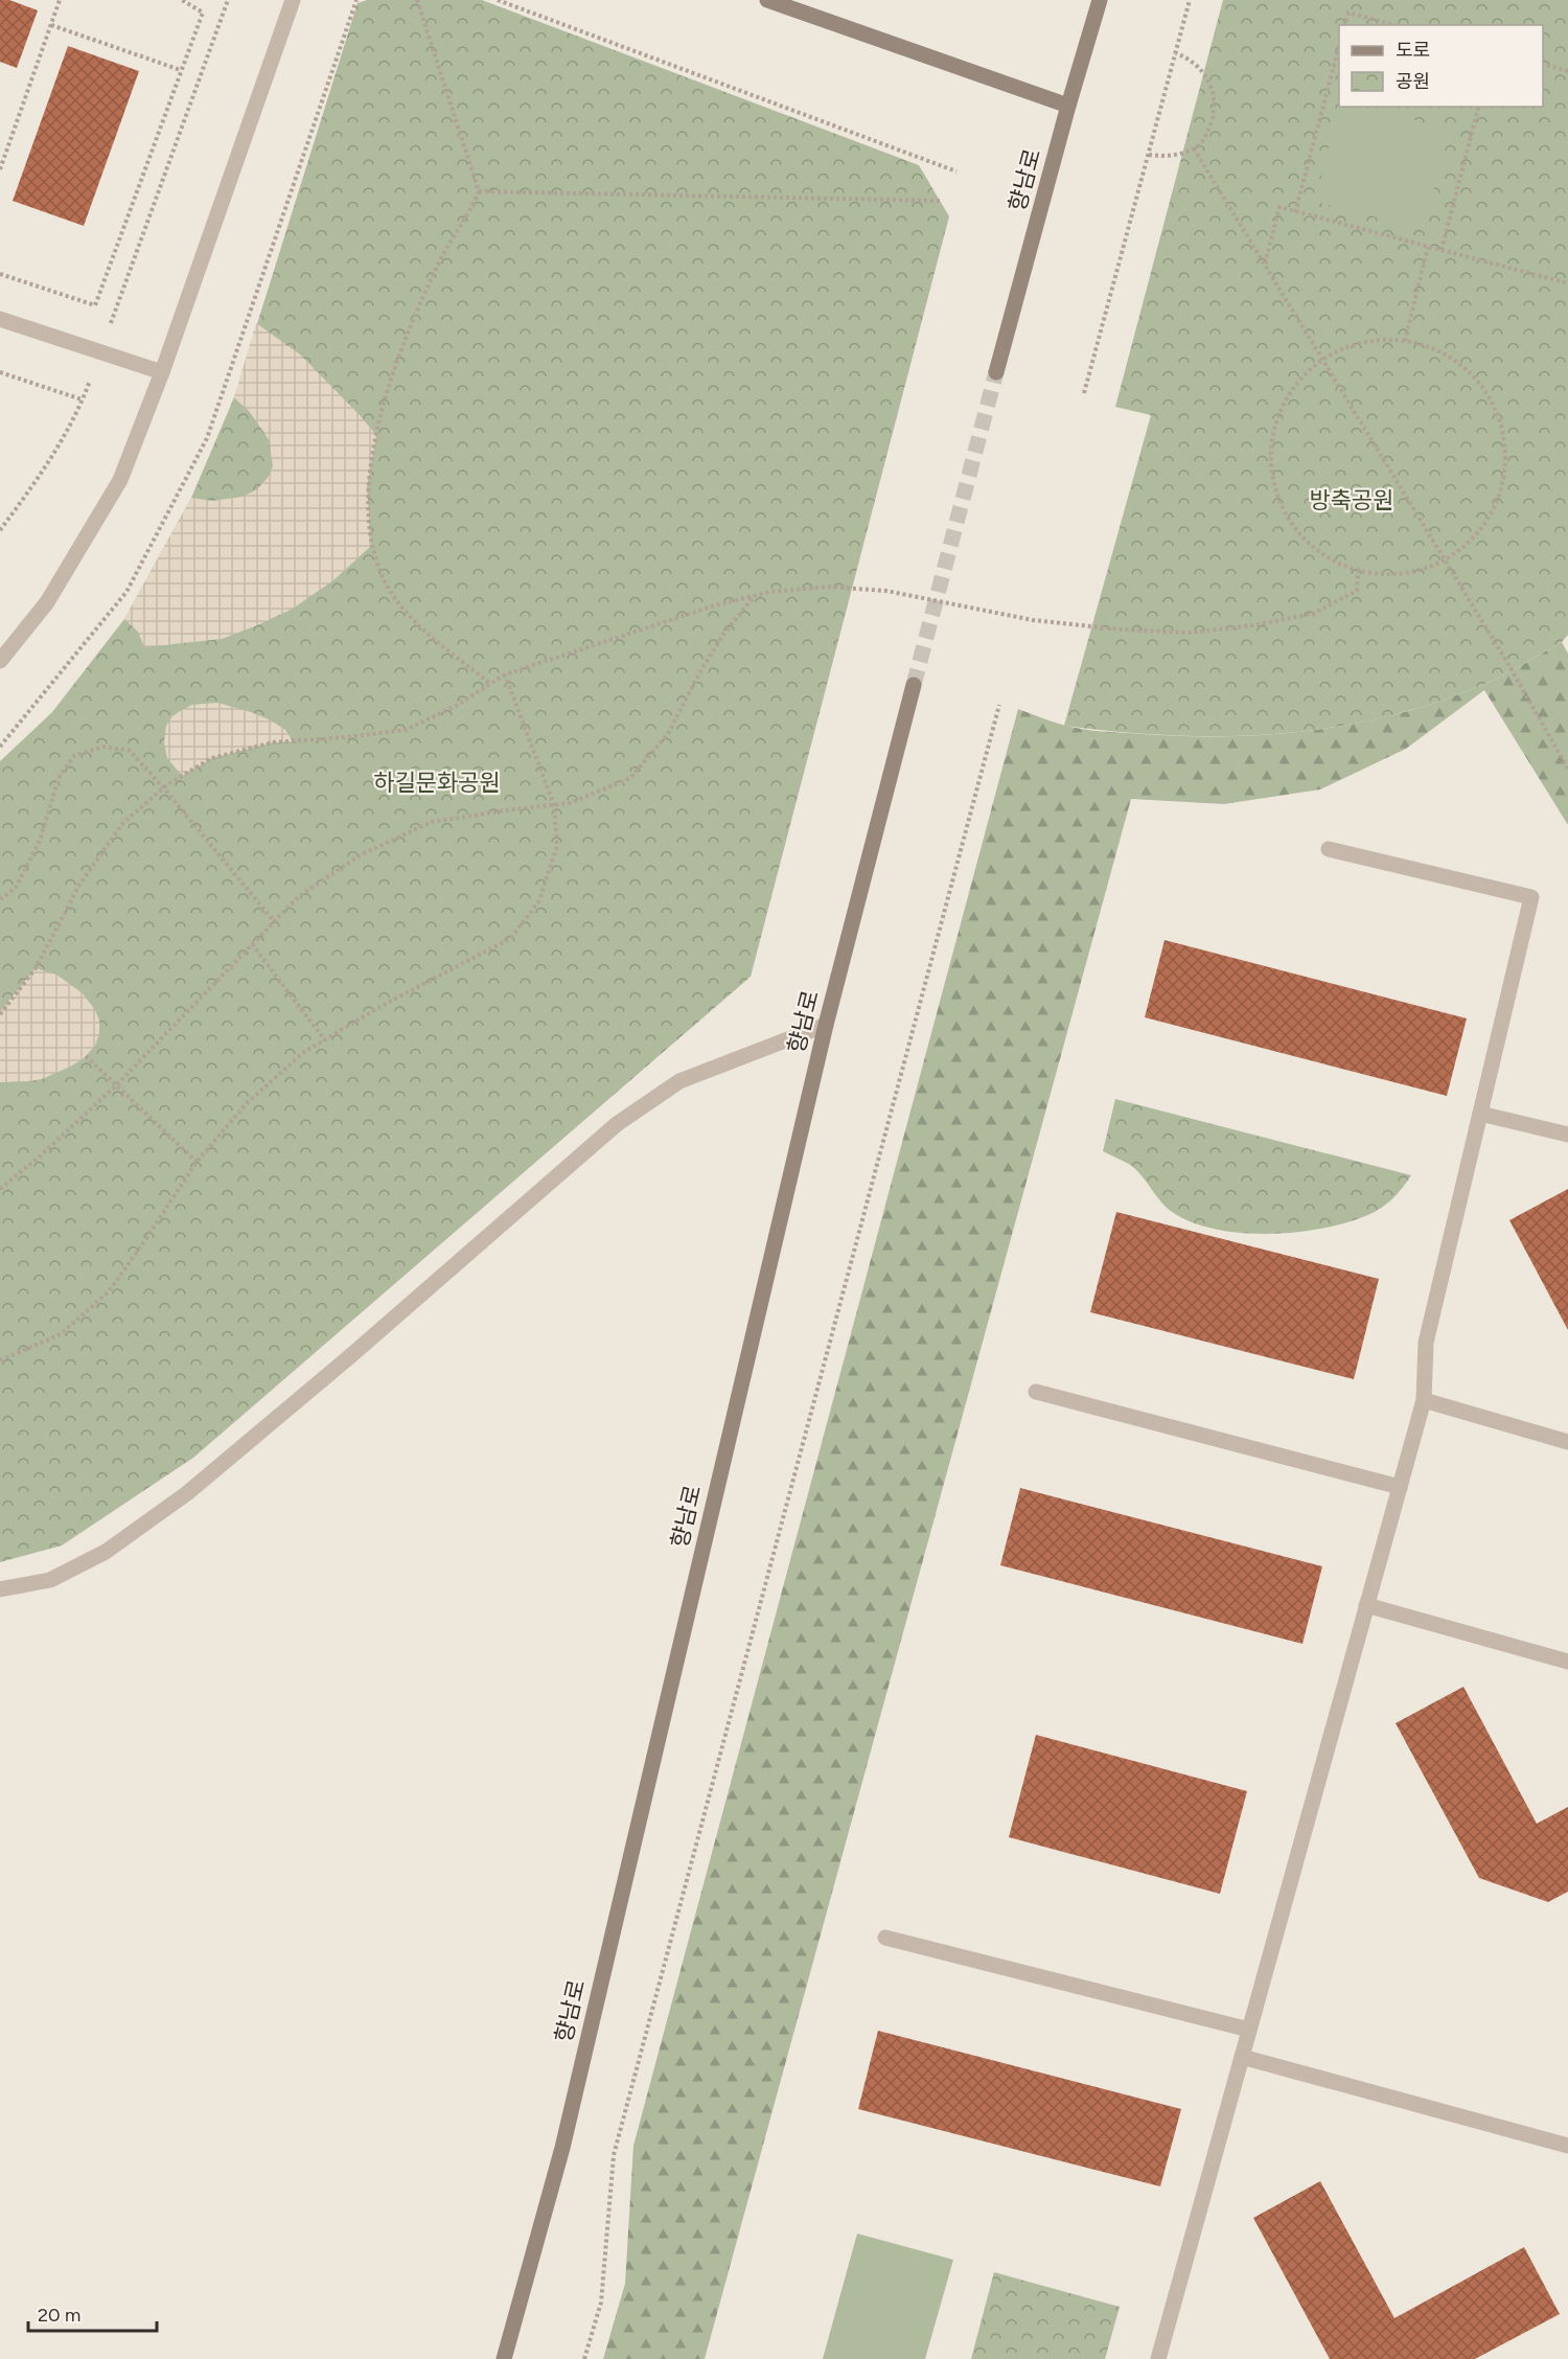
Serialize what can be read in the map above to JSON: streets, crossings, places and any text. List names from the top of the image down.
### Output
{
  "streets": {
    "street": ["향남로"]
  },
  "parks": ["방축공원", "하길문화공원"],
  "legend": ["도로", "공원"],
  "scale_bar": "20 m"
}
